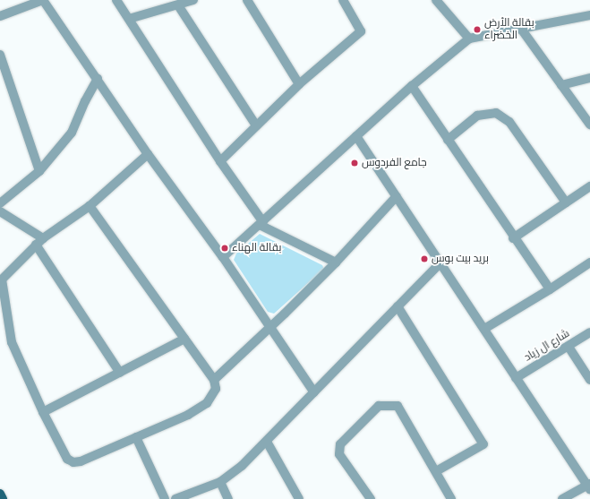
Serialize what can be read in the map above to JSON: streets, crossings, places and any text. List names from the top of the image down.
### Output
{
  "streets": {
    "street": ["شارع ال زياد"]
  },
  "places": [
    "بقالة الأرض الخضراء",
    "جامع الفردوس",
    "بقالة الهناء",
    "بريد بيت بوس"
  ]
}
